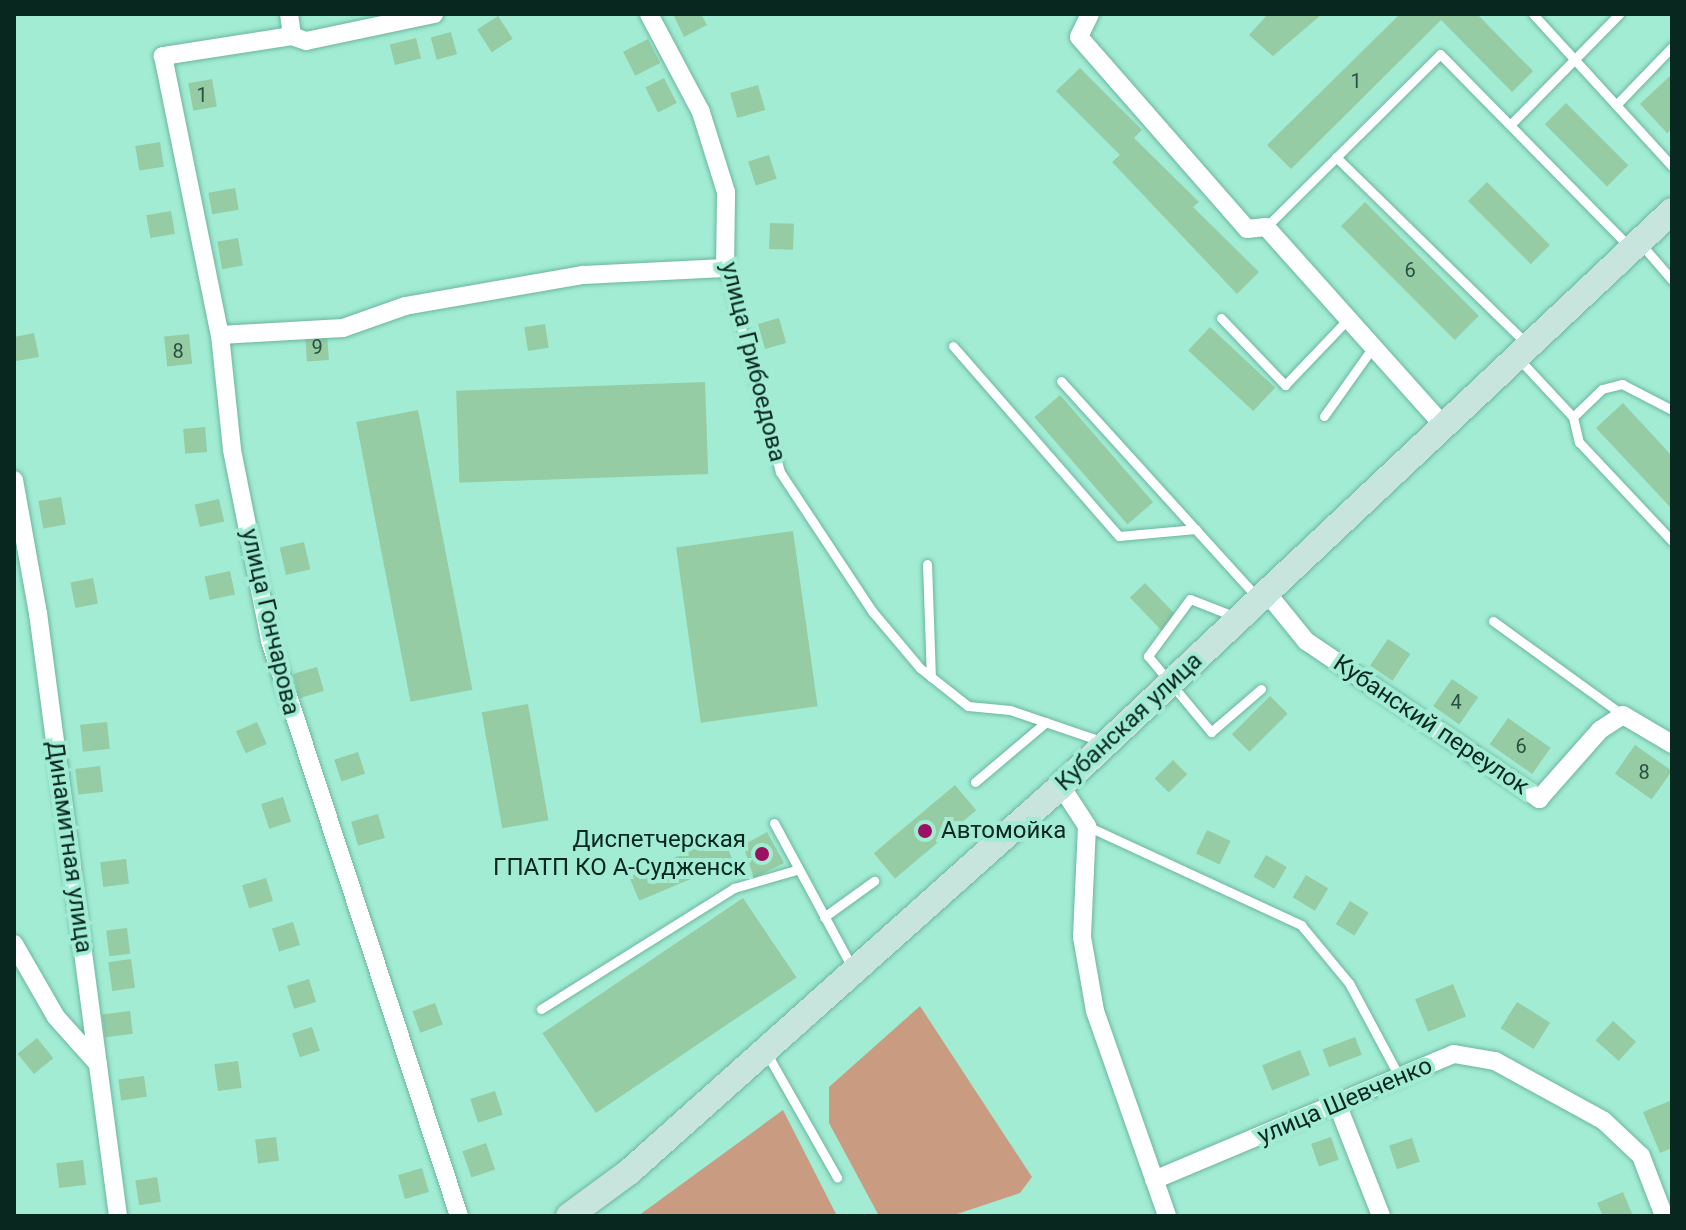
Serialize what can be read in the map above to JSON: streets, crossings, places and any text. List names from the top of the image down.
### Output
{
  "streets": {
    "street": [
      "улица Грибоедова",
      "улица Гончарова",
      "Кубанская улица",
      "Кубанский переулок",
      "Динамитная улица",
      "улица Шевченко"
    ]
  },
  "crossings": [
    ["улица Грибоедова", "Кубанская улица"],
    ["Кубанская улица", "Кубанский переулок"]
  ],
  "places": ["Автомойка", "Диспетчерская ГПАТП КО А-Судженск"],
  "house_numbers": [
    "1",
    "1",
    "6",
    "9",
    "8",
    "4",
    "6",
    "8"
  ]
}
